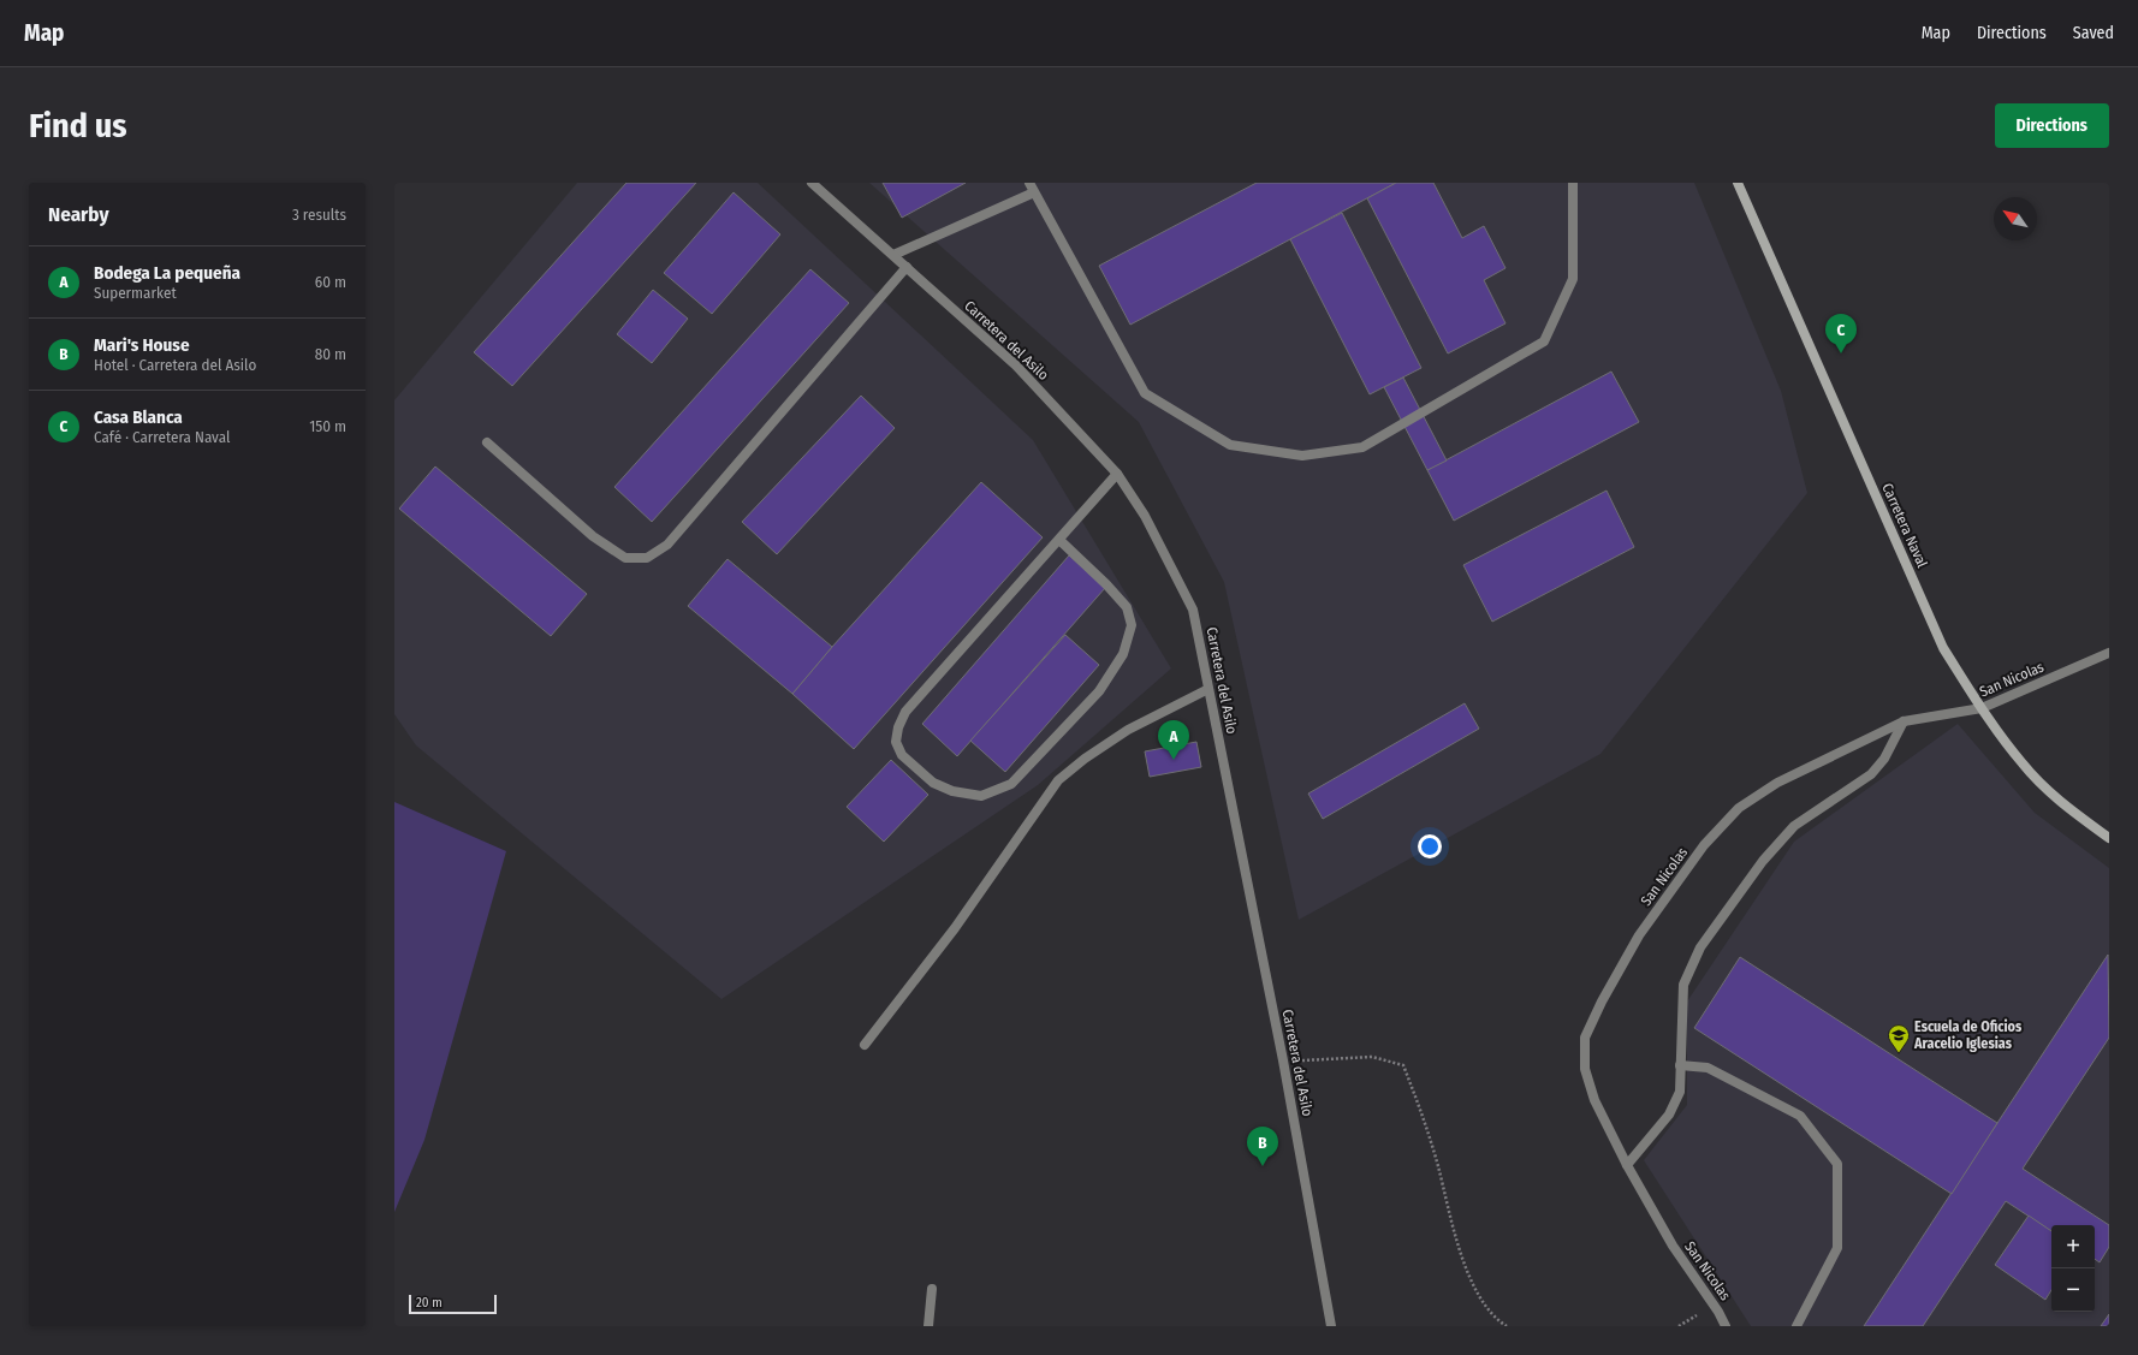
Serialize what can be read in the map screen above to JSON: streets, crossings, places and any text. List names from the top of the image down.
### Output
{
  "streets": {
    "main road": ["Carretera Naval"],
    "street": ["Carretera del Asilo", "San Nicolas"]
  },
  "crossings": [
    ["Carretera Naval", "San Nicolas"]
  ],
  "places": {
    "school or university": ["Escuela de Oficios Aracelio Iglesias"]
  },
  "scale_bar": "20 m",
  "north": "top left",
  "page": {
    "header": "Map",
    "nav": ["Map", "Directions", "Saved"],
    "buttons": "Directions",
    "title": "Find us",
    "heading": ["Nearby", "3 results"],
    "list": [
      {
        "mark": "A",
        "name": "Bodega La pequeña",
        "note": "Supermarket",
        "value": "60 m"
      },
      {
        "mark": "B",
        "name": "Mari's House",
        "note": "Hotel · Carretera del Asilo",
        "value": "80 m"
      },
      {
        "mark": "C",
        "name": "Casa Blanca",
        "note": "Café · Carretera Naval",
        "value": "150 m"
      }
    ],
    "pins": ["C", "A", "B"],
    "map_buttons": ["+", "−"],
    "scale": "20 m"
  }
}
